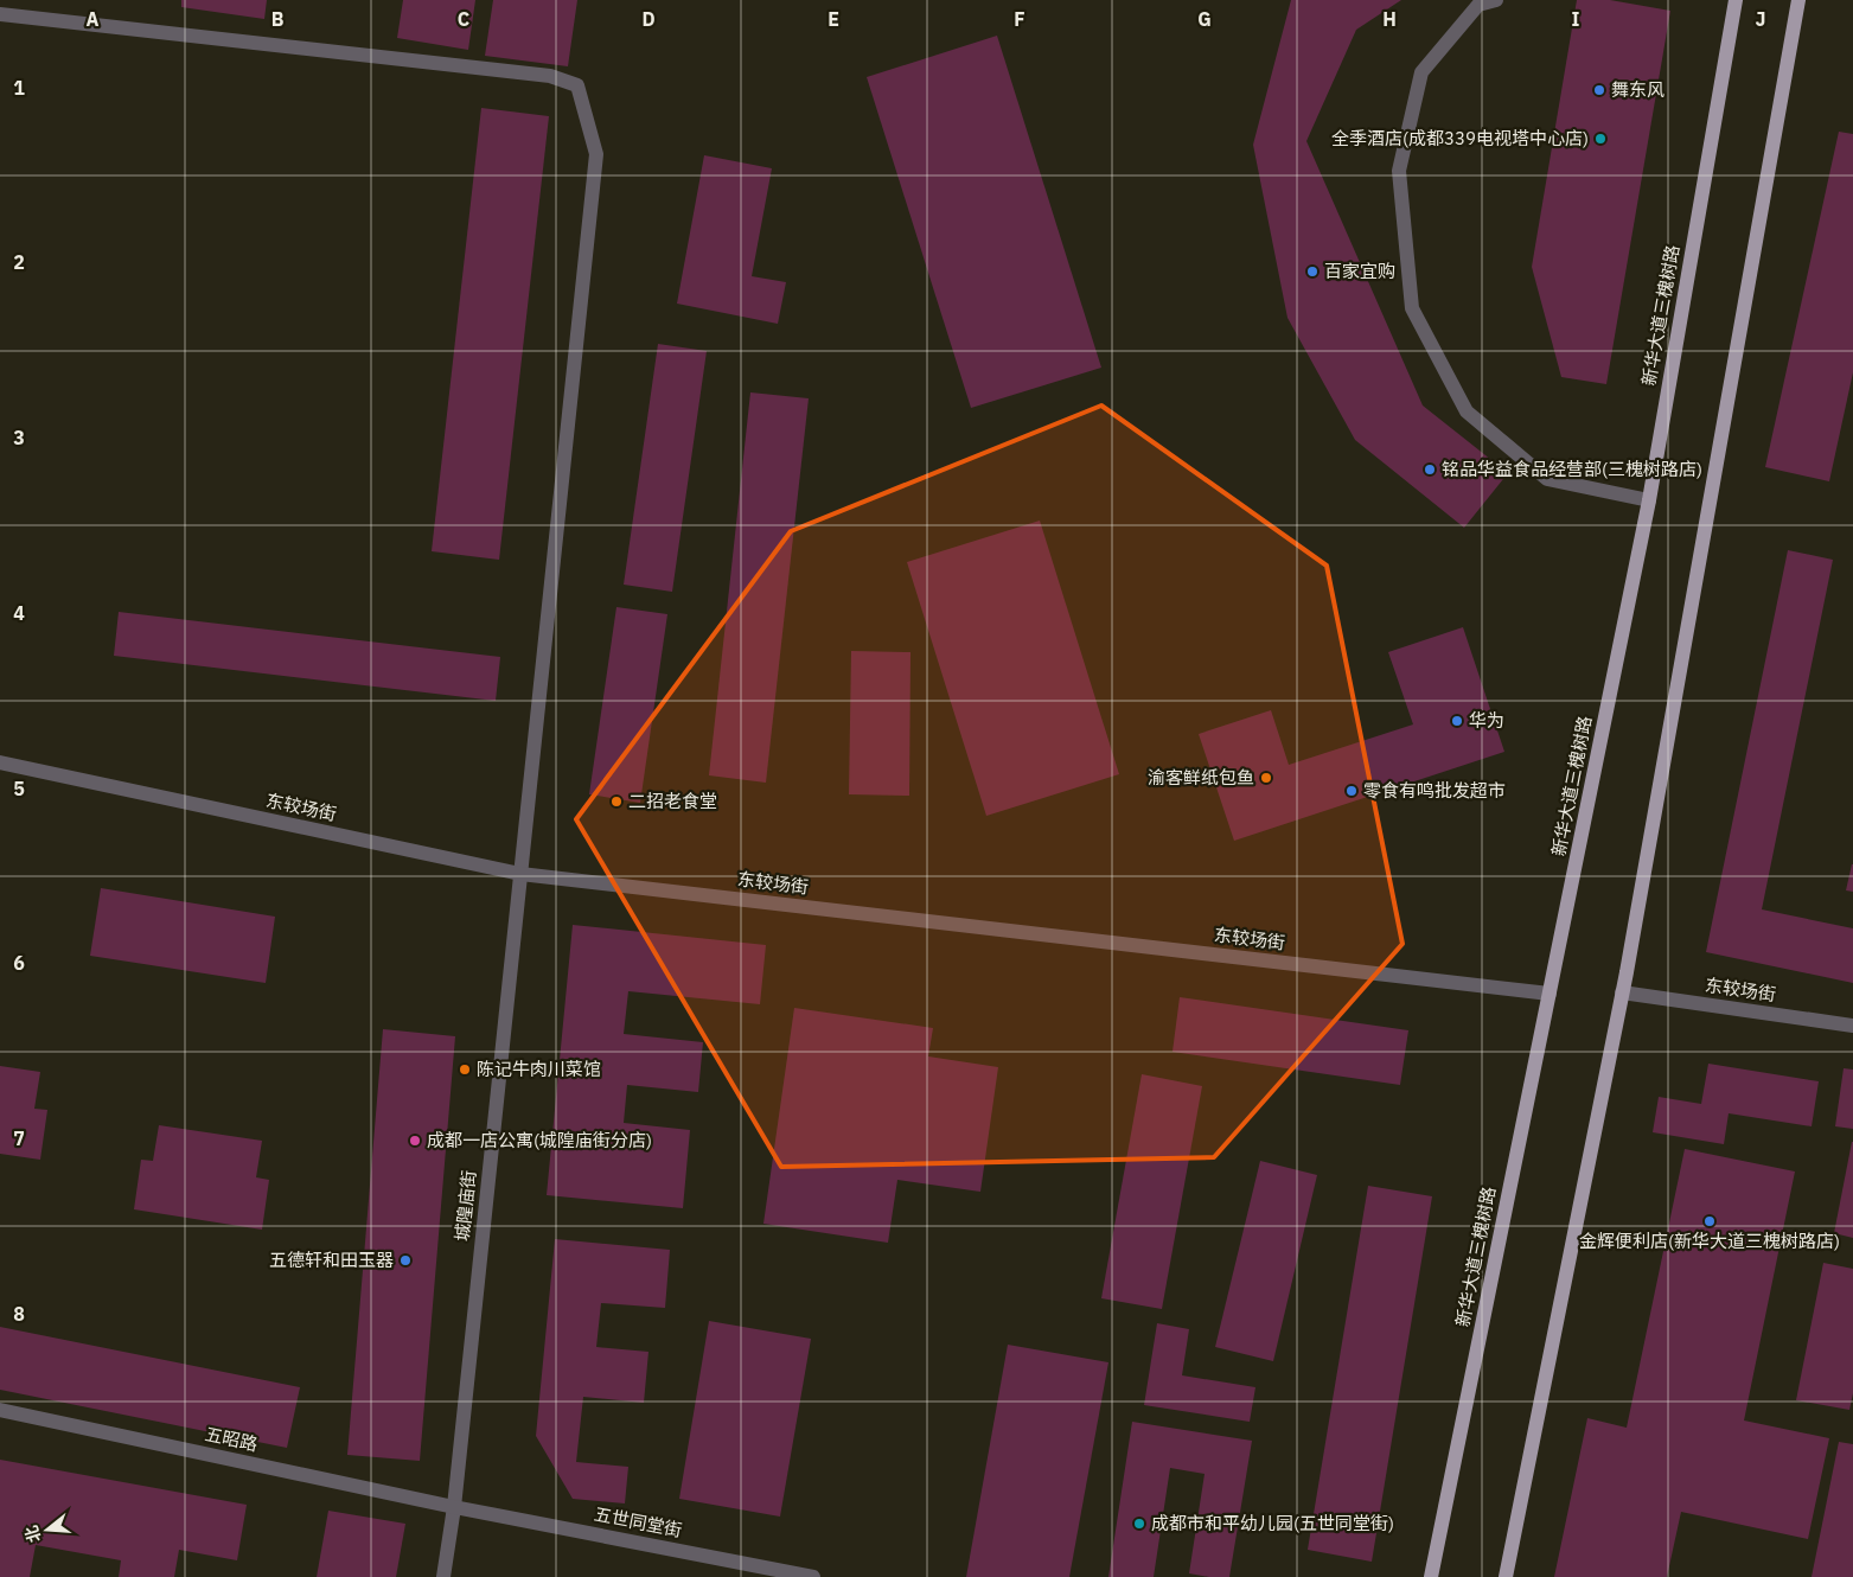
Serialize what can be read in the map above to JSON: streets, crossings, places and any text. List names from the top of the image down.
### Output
{
  "streets": {
    "main road": ["新华大道三槐树路"],
    "street": [
      "东较场街",
      "城隍庙街",
      "五昭路",
      "五世同堂街"
    ]
  },
  "crossings": [
    ["新华大道三槐树路", "东较场街"],
    ["东较场街", "城隍庙街"],
    ["城隍庙街", "五昭路"],
    ["城隍庙街", "五世同堂街"],
    ["五昭路", "五世同堂街"]
  ],
  "places": [
    "舞东风",
    "全季酒店(成都339电视塔中心店)",
    "百家宜购",
    "铭品华益食品经营部(三槐树路店)",
    "华为",
    "渝客鲜纸包鱼",
    "零食有鸣批发超市",
    "二招老食堂",
    "陈记牛肉川菜馆",
    "成都一店公寓(城隍庙街分店)",
    "金辉便利店(新华大道三槐树路店)",
    "五德轩和田玉器",
    "成都市和平幼儿园(五世同堂街)"
  ],
  "north": "left",
  "grid": {
    "columns": [
      "A",
      "B",
      "C",
      "D",
      "E",
      "F",
      "G",
      "H",
      "I",
      "J"
    ],
    "rows": [
      "1",
      "2",
      "3",
      "4",
      "5",
      "6",
      "7",
      "8"
    ]
  }
}
